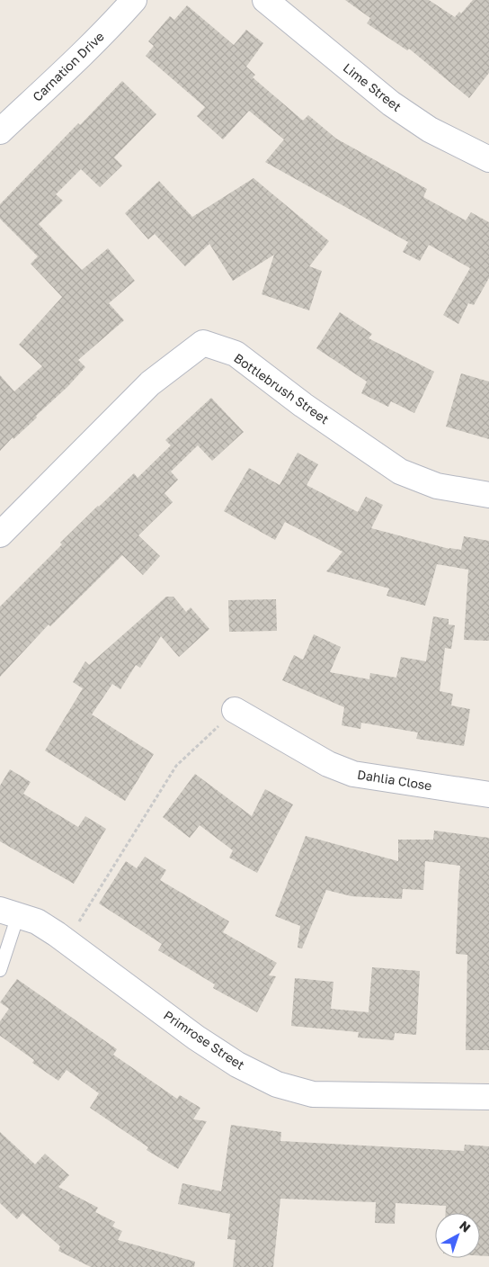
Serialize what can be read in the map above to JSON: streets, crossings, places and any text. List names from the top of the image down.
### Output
{
  "streets": {
    "street": [
      "Carnation Drive",
      "Lime Street",
      "Bottlebrush Street",
      "Dahlia Close",
      "Primrose Street"
    ]
  },
  "north": "top right"
}
